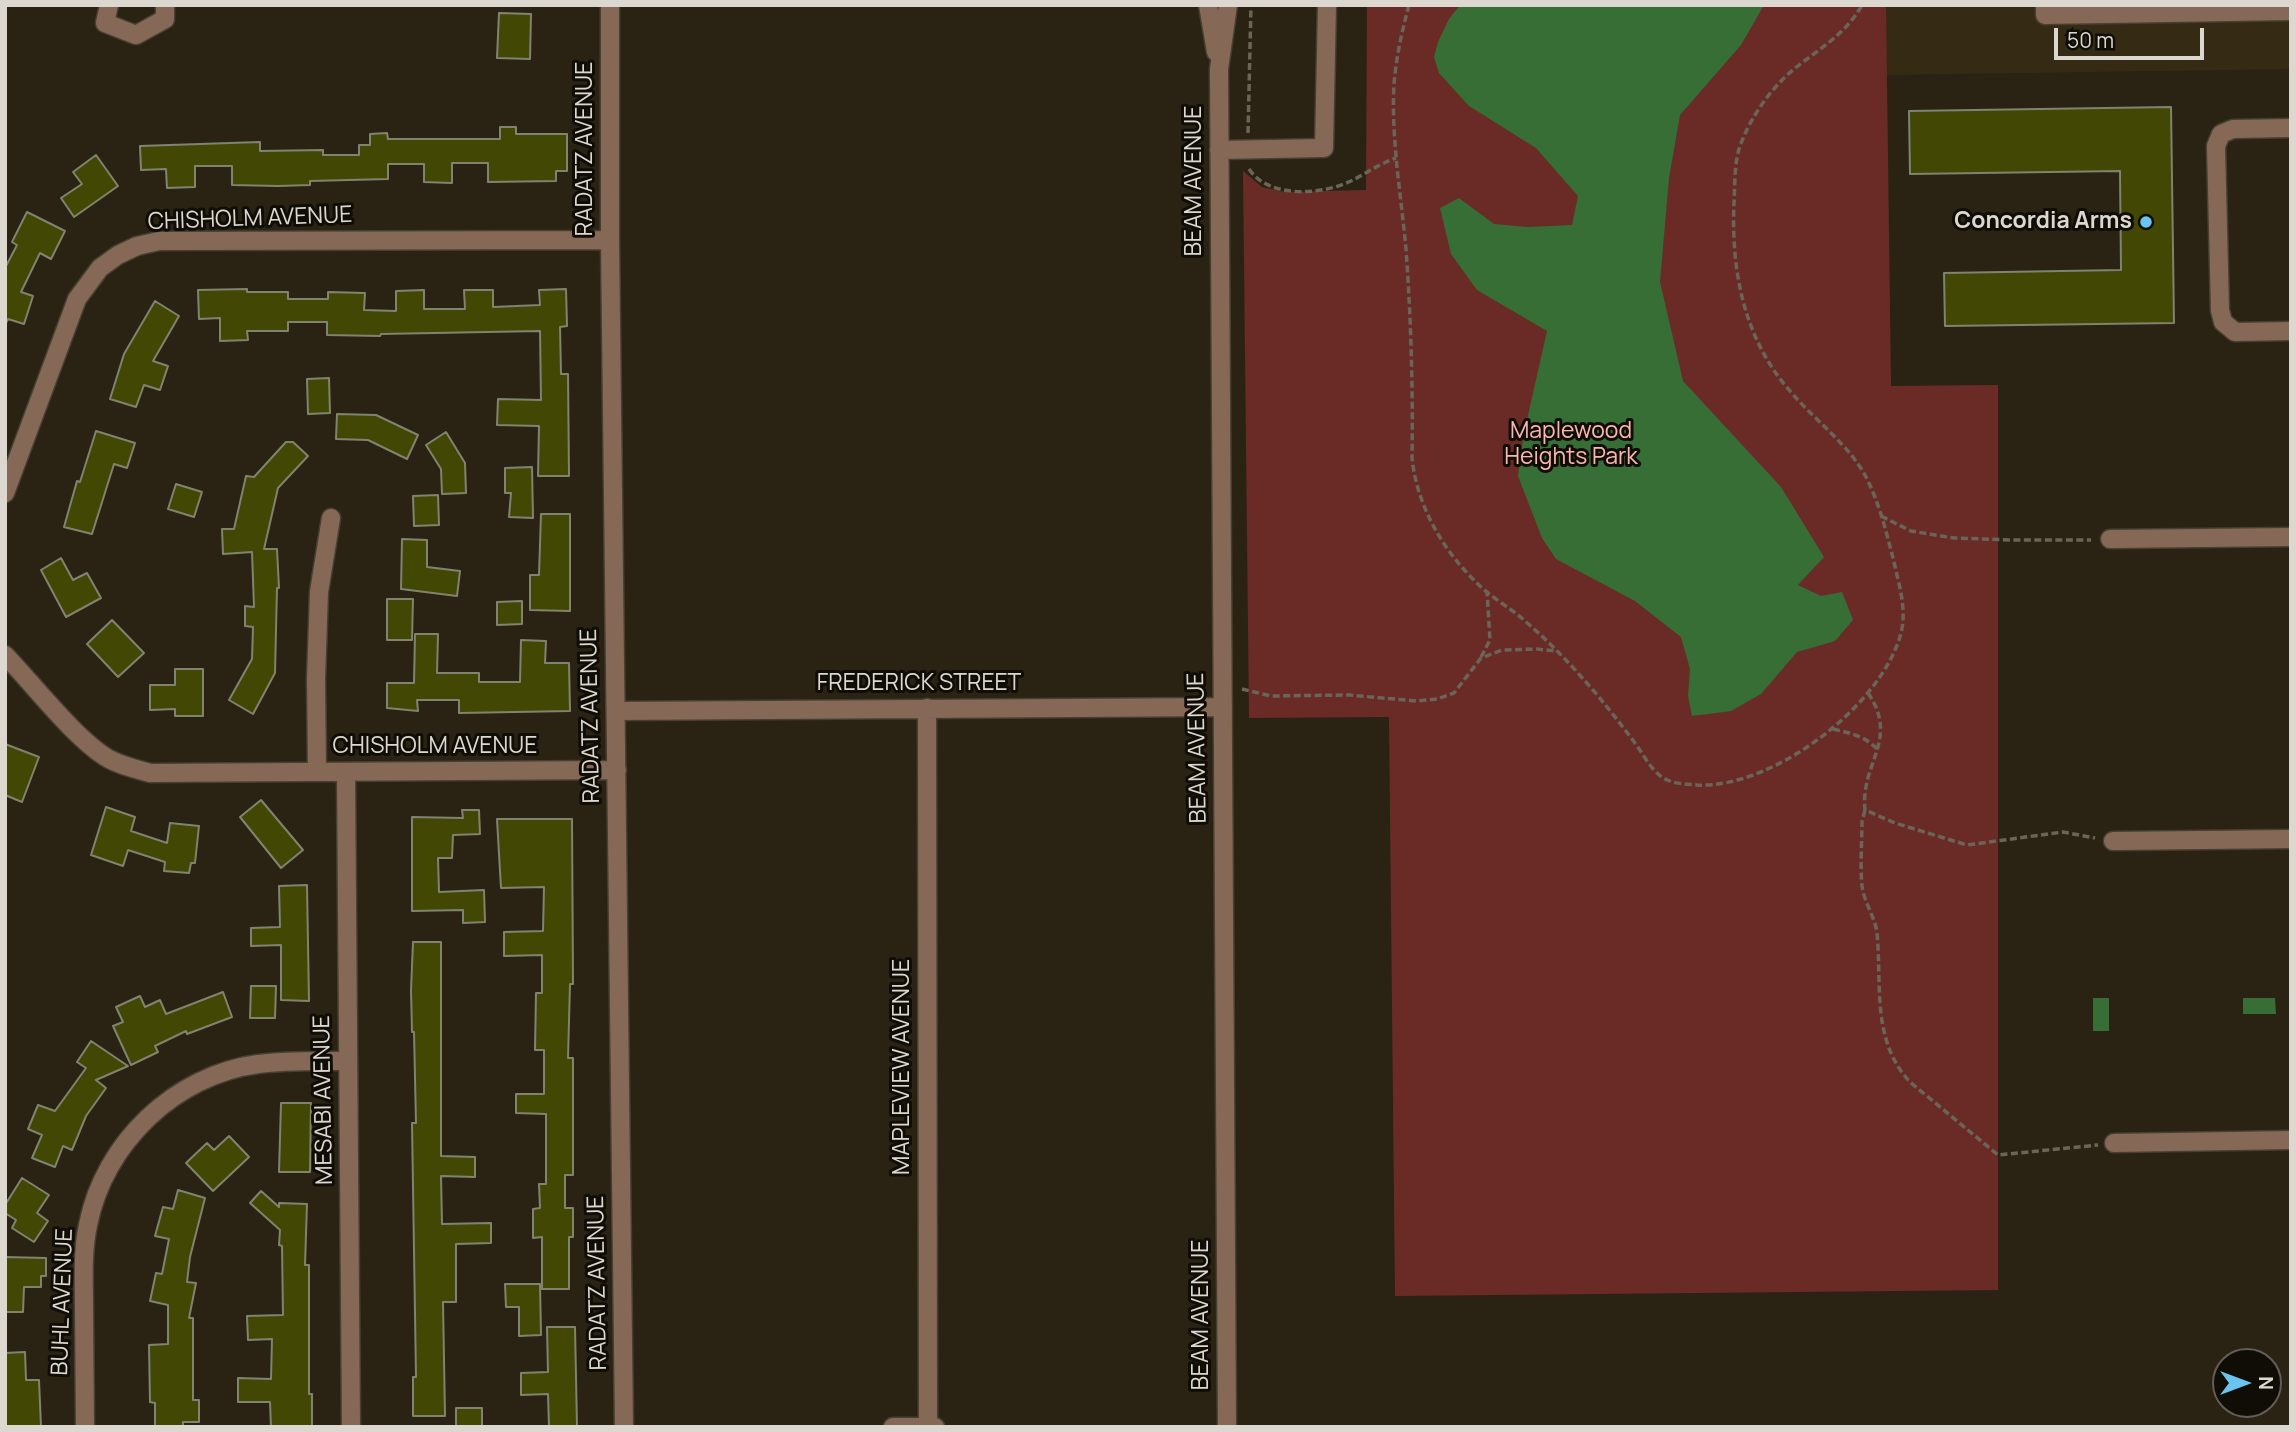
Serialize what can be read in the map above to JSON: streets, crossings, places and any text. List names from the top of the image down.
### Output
{
  "streets": {
    "street": [
      "RADATZ AVENUE",
      "BEAM AVENUE",
      "CHISHOLM AVENUE",
      "FREDERICK STREET",
      "MAPLEVIEW AVENUE",
      "MESABI AVENUE",
      "BUHL AVENUE"
    ]
  },
  "crossings": [
    ["RADATZ AVENUE", "CHISHOLM AVENUE"],
    ["RADATZ AVENUE", "FREDERICK STREET"],
    ["BEAM AVENUE", "FREDERICK STREET"],
    ["CHISHOLM AVENUE", "MESABI AVENUE"],
    ["FREDERICK STREET", "MAPLEVIEW AVENUE"],
    ["MESABI AVENUE", "BUHL AVENUE"]
  ],
  "parks": ["Maplewood Heights Park"],
  "places": ["Concordia Arms"],
  "scale_bar": "50 m",
  "north": "right"
}
